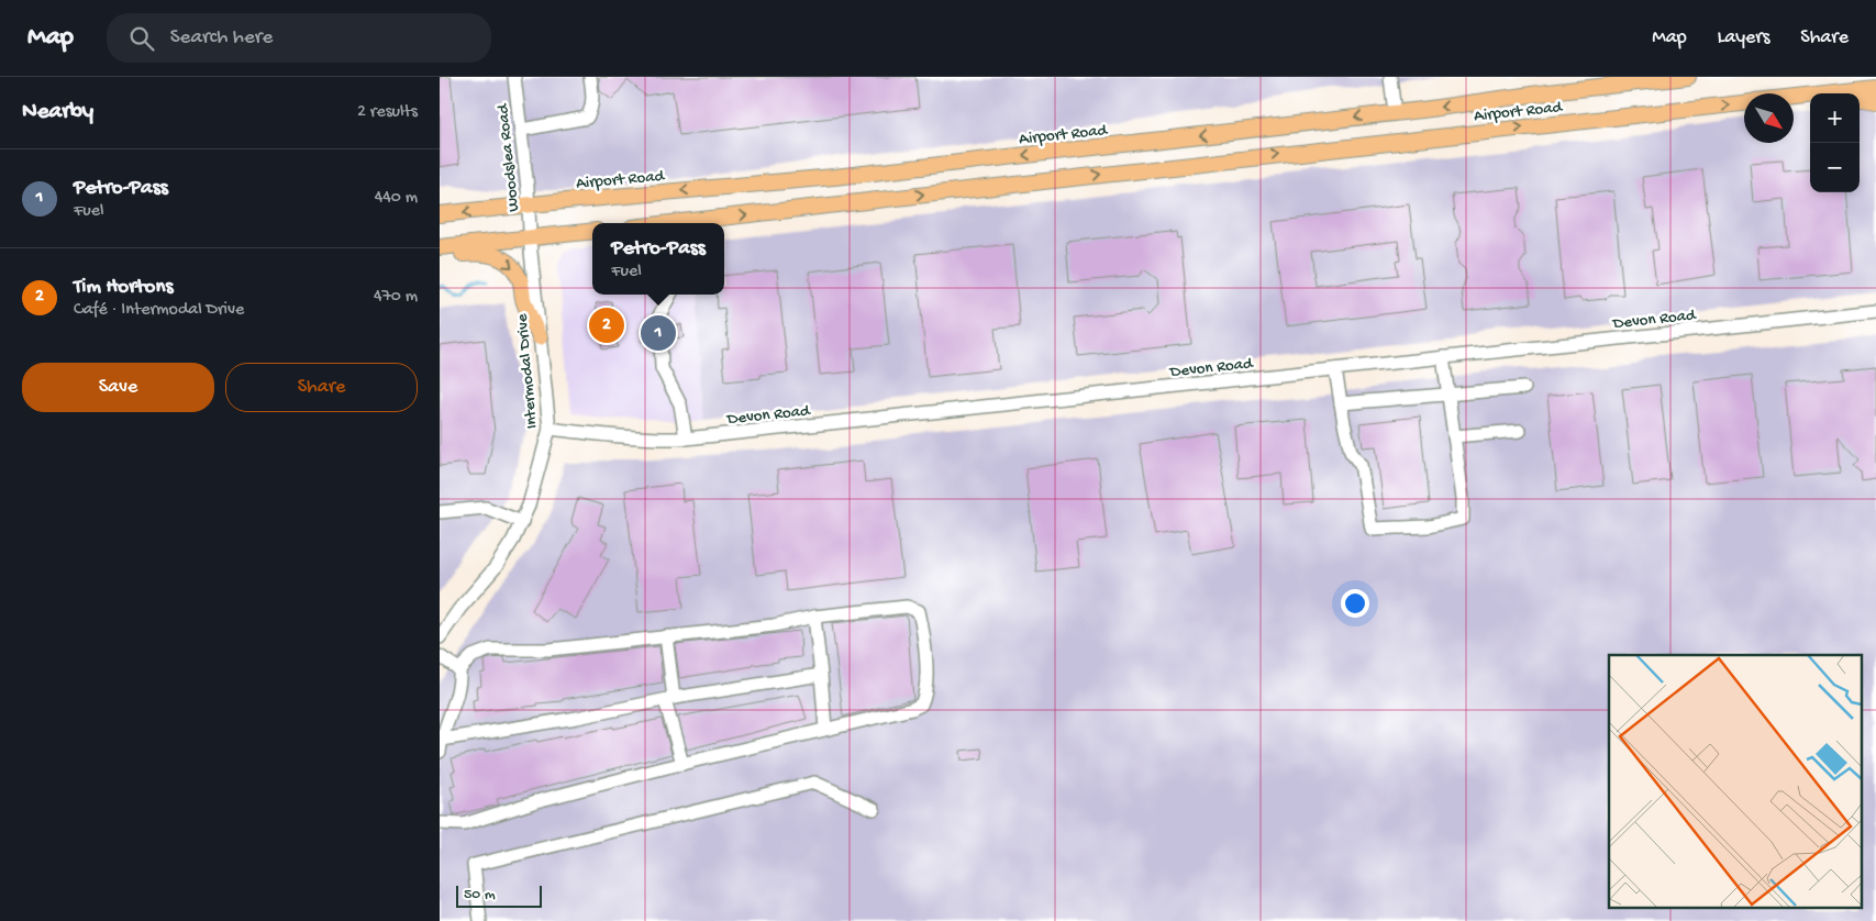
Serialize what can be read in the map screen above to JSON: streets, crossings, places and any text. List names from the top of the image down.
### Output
{
  "streets": {
    "main road": ["Airport Road"],
    "street": ["Woodslea Road", "Devon Road", "Intermodal Drive"]
  },
  "crossings": [
    ["Airport Road", "Woodslea Road"],
    ["Woodslea Road", "Intermodal Drive"],
    ["Devon Road", "Intermodal Drive"]
  ],
  "scale_bar": "50 m",
  "north": "bottom right",
  "page": {
    "header": "Map",
    "search": "Search here",
    "nav": ["Map", "Layers", "Share"],
    "heading": ["Nearby", "2 results"],
    "map_buttons": ["+", "−"],
    "list": [
      {
        "mark": "1",
        "name": "Petro-Pass",
        "note": "Fuel",
        "value": "440 m"
      },
      {
        "mark": "2",
        "name": "Tim Hortons",
        "note": "Café · Intermodal Drive",
        "value": "470 m"
      }
    ],
    "popup": ["Petro-Pass", "Fuel"],
    "pins": ["2", "1"],
    "buttons": ["Save", "Share"],
    "scale": "50 m"
  }
}
